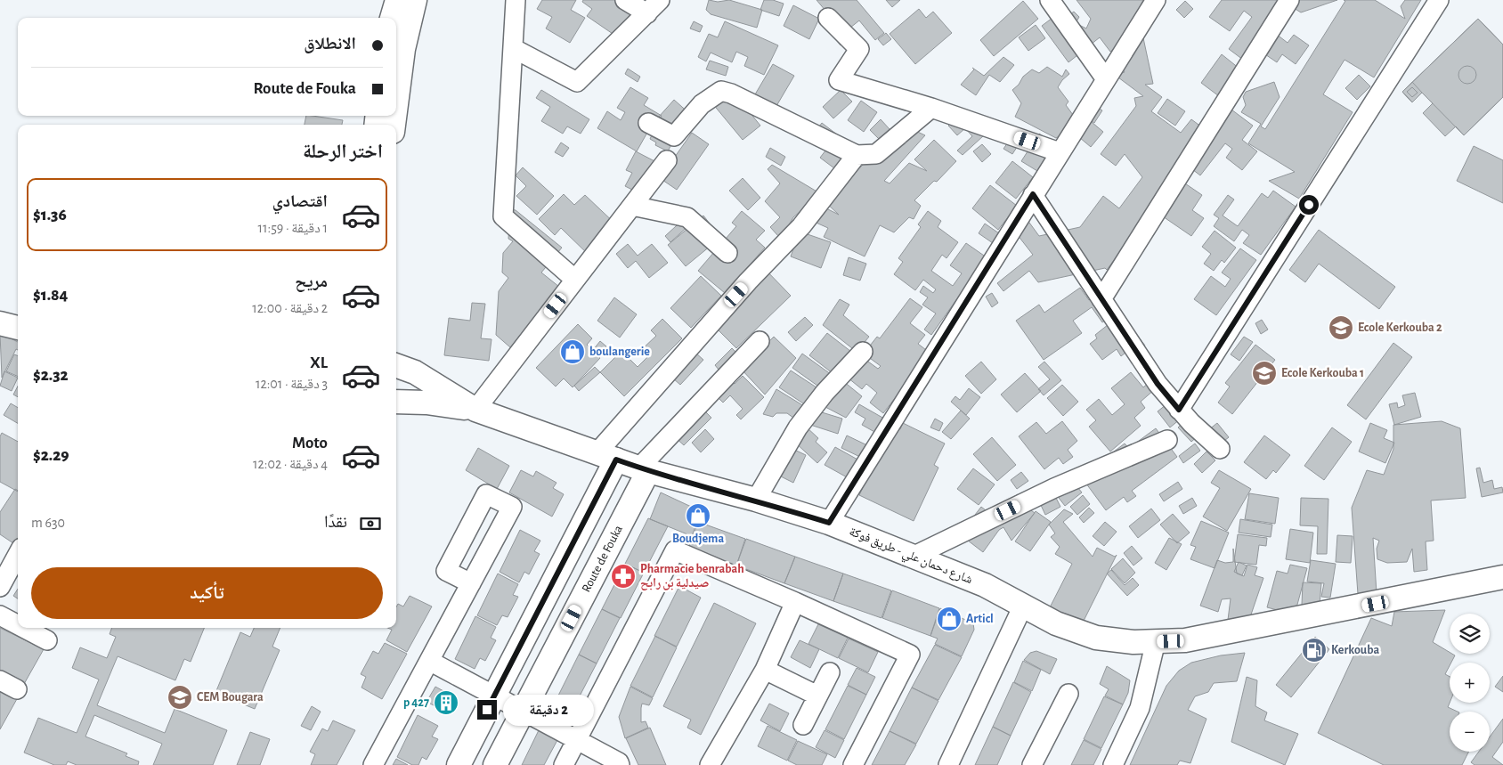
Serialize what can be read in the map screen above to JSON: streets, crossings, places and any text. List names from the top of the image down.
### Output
{
  "streets": {
    "main road": ["شارع دحمان علي - طريق فوكة", "Route de Fouka"]
  },
  "crossings": [
    ["شارع دحمان علي - طريق فوكة", "Route de Fouka"]
  ],
  "places": {
    "school or university": ["Ecole Kerkouba 2", "Ecole Kerkouba 1", "CEM Bougara"],
    "shop": ["boulangerie", "Boudjema", "Articl"],
    "pharmacy": ["Pharmacie benrabah صيدلية بن رابح"],
    "fuel station": ["Kerkouba"],
    "building": ["p 427"]
  },
  "page": {
    "banner": ["الانطلاق", "Route de Fouka"],
    "heading": "اختر الرحلة",
    "list": [
      {
        "name": "اقتصادي",
        "note": "1 دقيقة · 11:59",
        "value": "$1.36"
      },
      {
        "name": "مريح",
        "note": "2 دقيقة · 12:00",
        "value": "$1.84"
      },
      {
        "name": "XL",
        "note": "3 دقيقة · 12:01",
        "value": "$2.32"
      },
      {
        "name": "Moto",
        "note": "4 دقيقة · 12:02",
        "value": "$2.29"
      }
    ],
    "pay": ["نقدًا", "630 m"],
    "buttons": "تأكيد",
    "map_buttons": ["+", "−"],
    "bubble": "2 دقيقة"
  }
}
